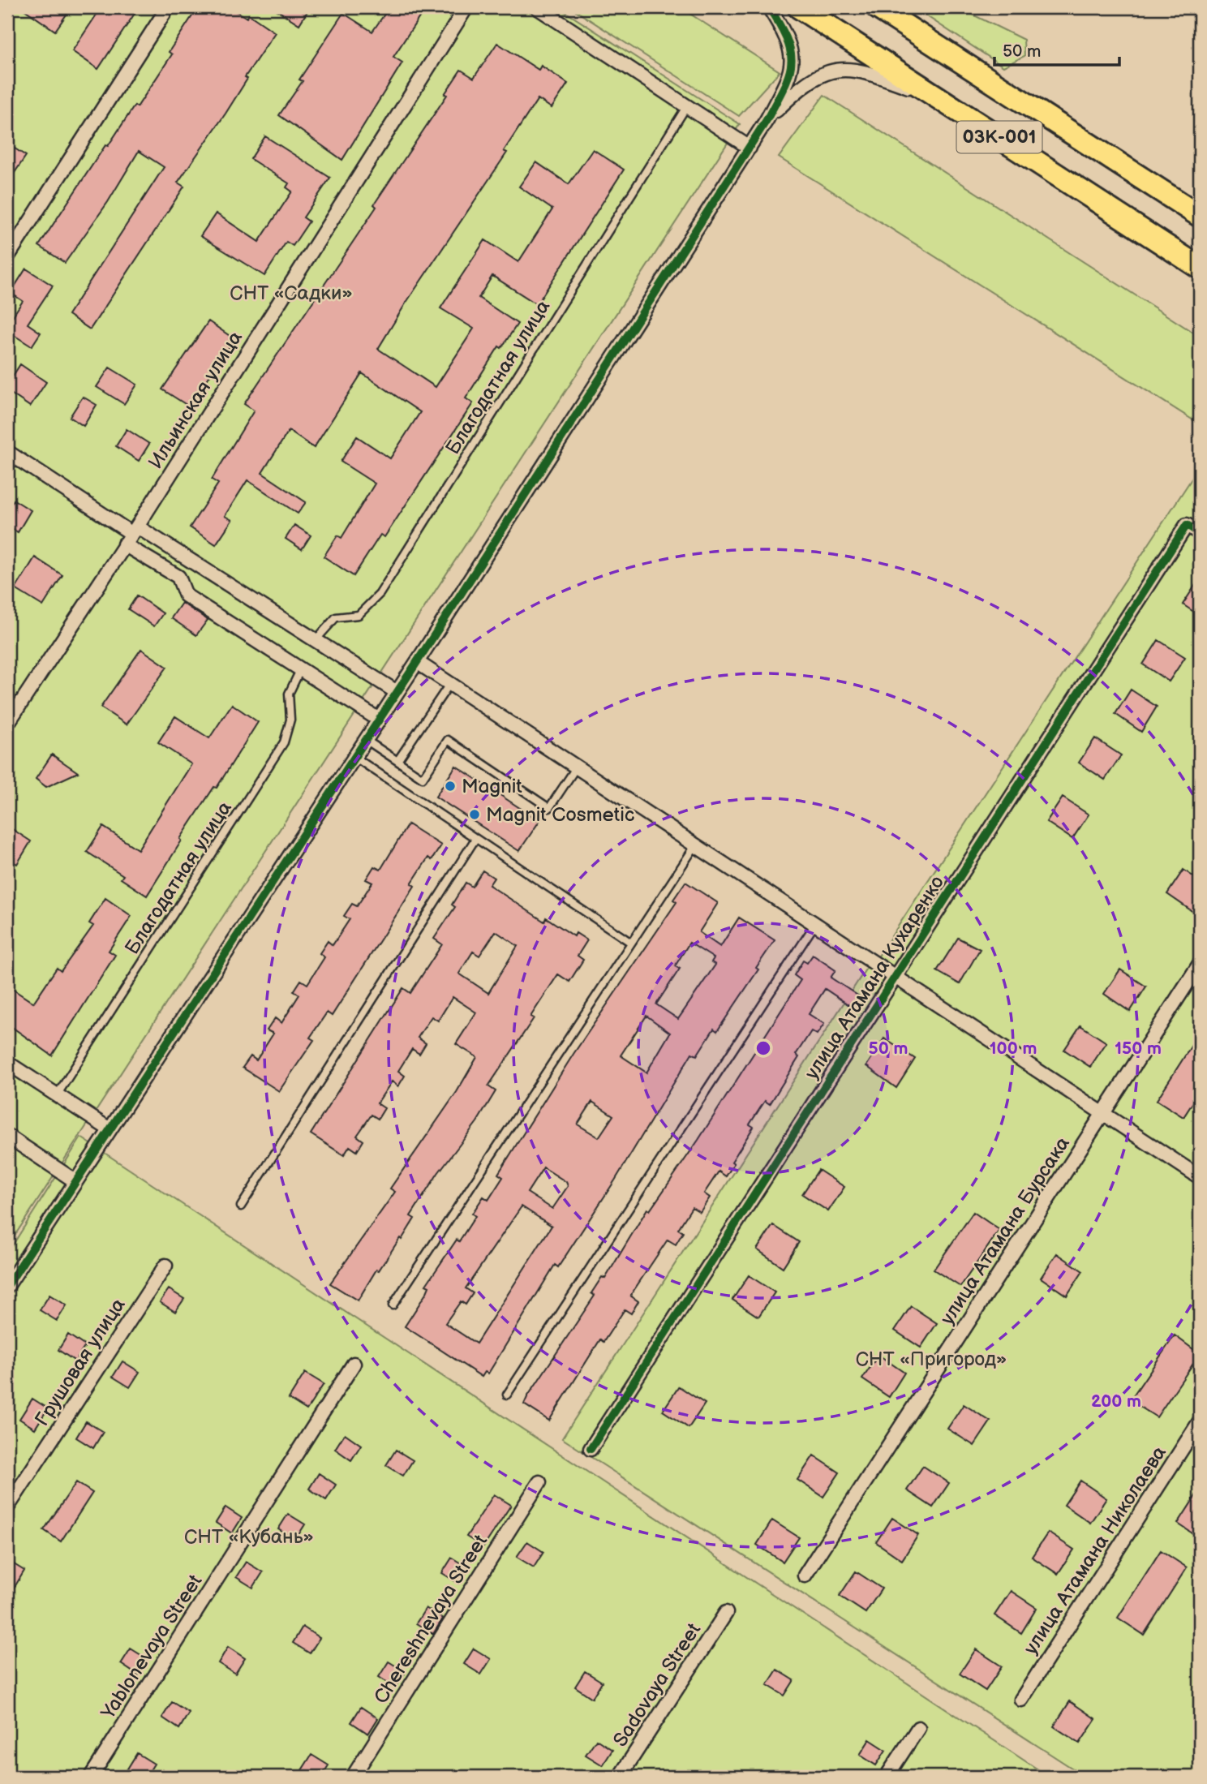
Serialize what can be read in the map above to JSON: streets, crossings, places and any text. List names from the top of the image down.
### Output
{
  "streets": {
    "main road": ["03К-001"],
    "street": [
      "Ильинская улица",
      "улица Атамана Кухаренко",
      "улица Атамана Бурсака",
      "Грушовая улица",
      "улица Атамана Николаева",
      "Chereshnevaya Street",
      "Yablonevaya Street",
      "Sadovaya Street"
    ],
    "lane": ["Благодатная улица"]
  },
  "parks": ["СНТ «Садки»", "СНТ «Пригород»", "СНТ «Кубань»"],
  "places": ["Magnit", "Magnit Cosmetic"],
  "scale_bar": "50 m",
  "rings": [
    "50 m",
    "100 m",
    "150 m",
    "200 m"
  ]
}
